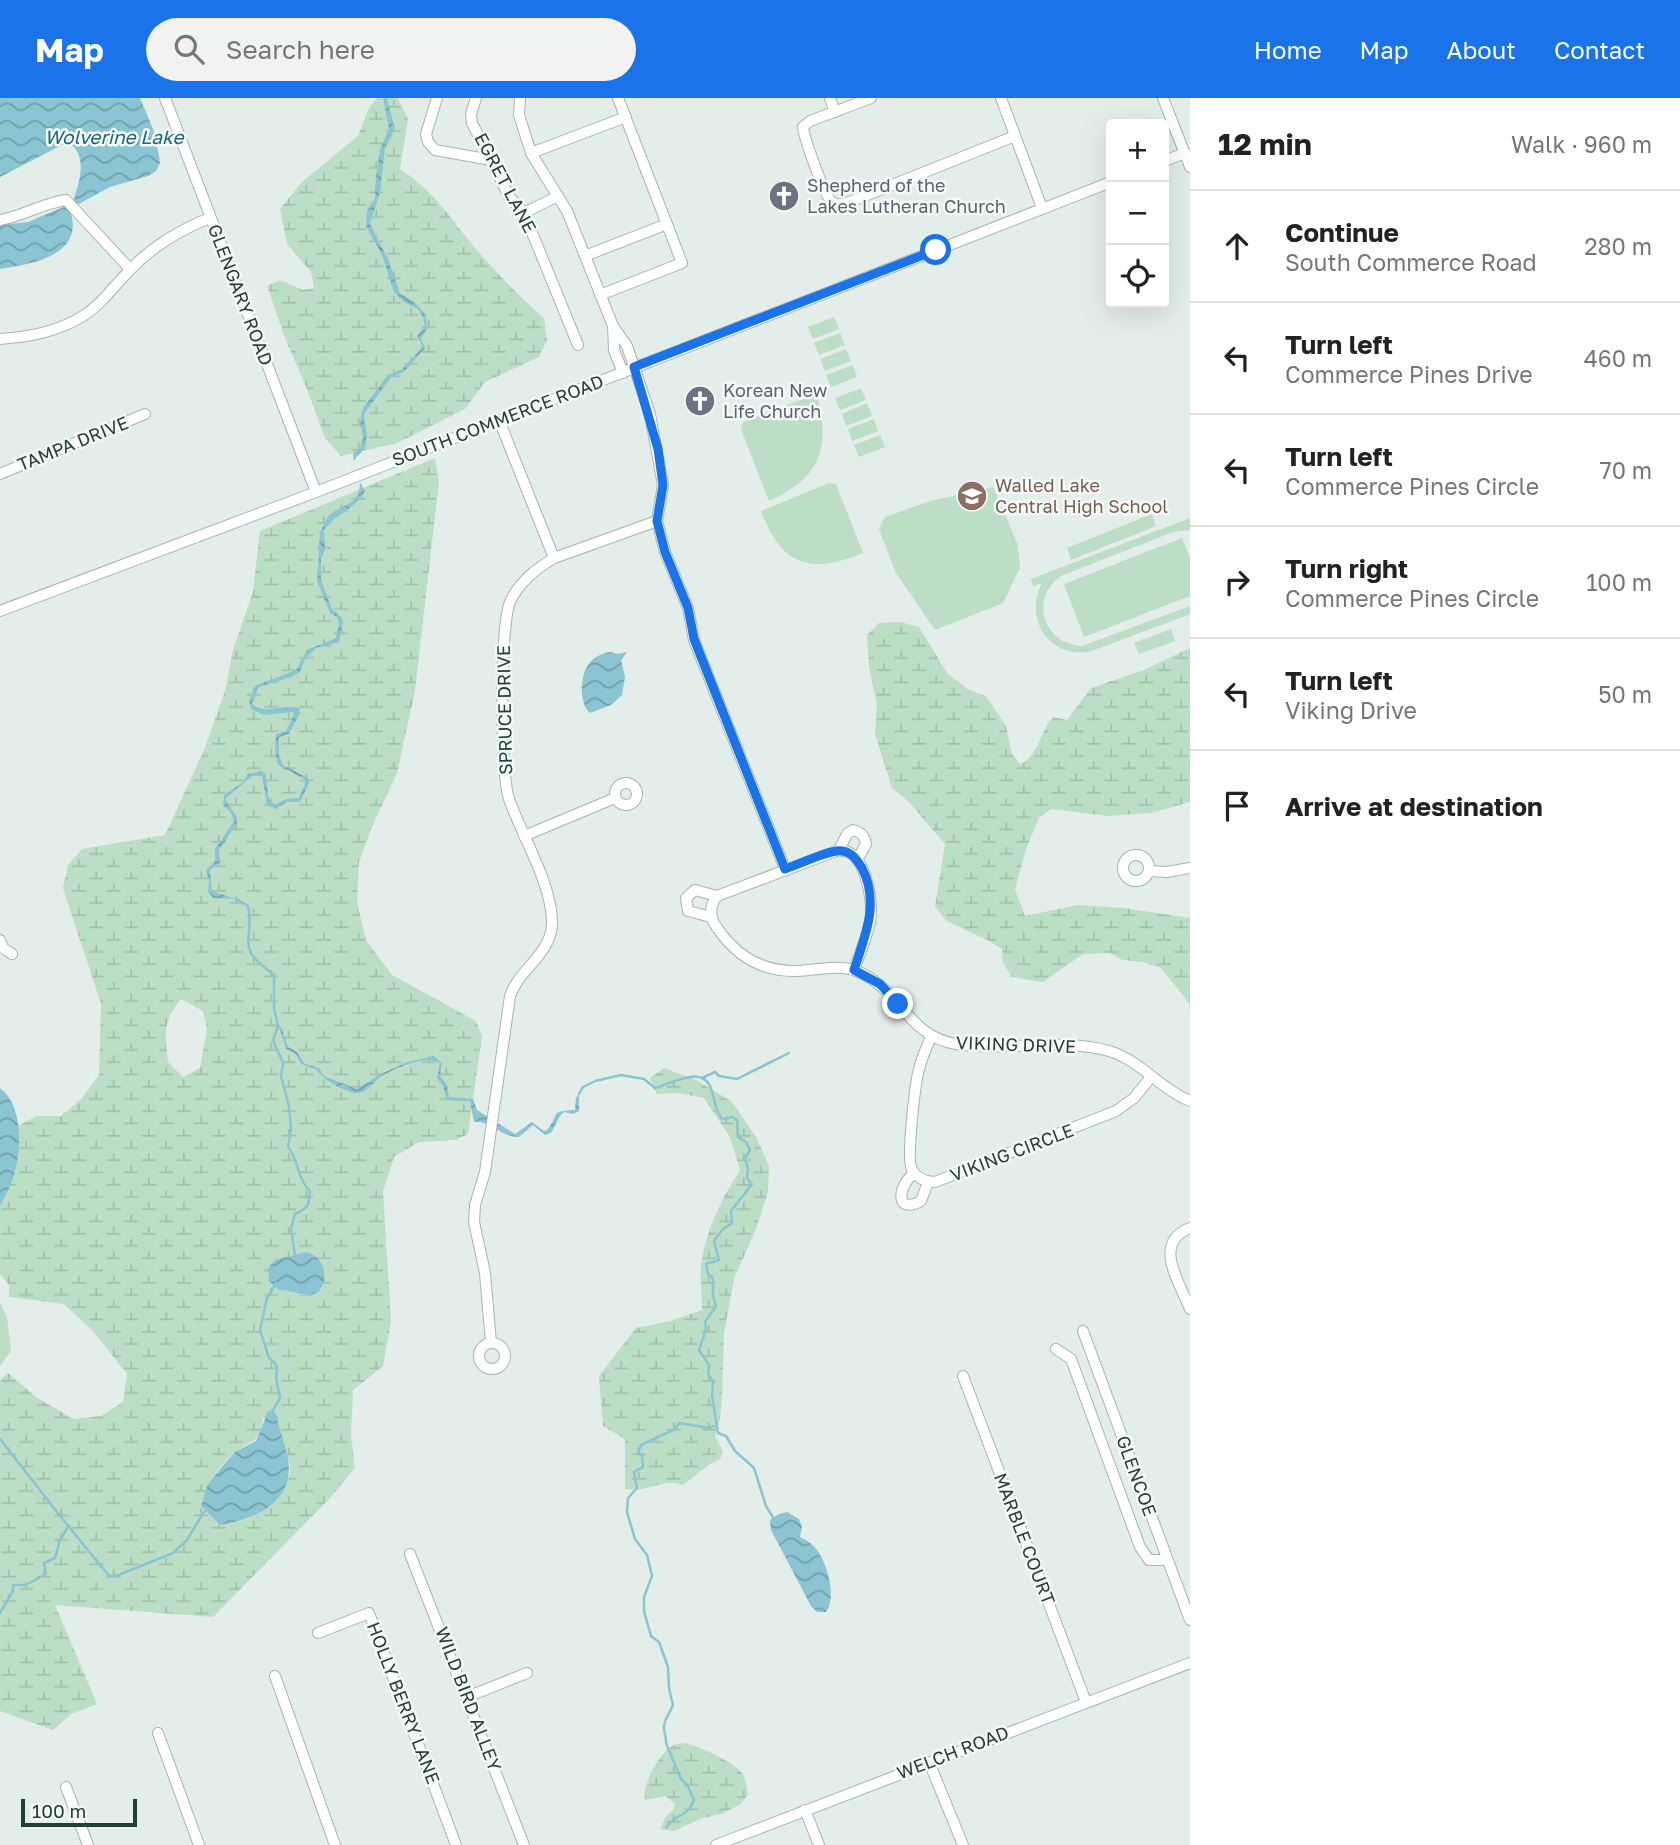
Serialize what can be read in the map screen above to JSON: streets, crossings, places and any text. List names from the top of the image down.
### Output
{
  "streets": {
    "street": [
      "EGRET LANE",
      "GLENGARY ROAD",
      "SOUTH COMMERCE ROAD",
      "TAMPA DRIVE",
      "SPRUCE DRIVE",
      "VIKING DRIVE",
      "VIKING CIRCLE",
      "GLENCOE",
      "MARBLE COURT",
      "WILD BIRD ALLEY",
      "HOLLY BERRY LANE",
      "WELCH ROAD"
    ]
  },
  "crossings": [
    ["GLENGARY ROAD", "SOUTH COMMERCE ROAD"],
    ["VIKING DRIVE", "VIKING CIRCLE"],
    ["MARBLE COURT", "WELCH ROAD"]
  ],
  "water": ["Wolverine Lake"],
  "places": {
    "church": ["Shepherd of the Lakes Lutheran Church", "Korean New Life Church"],
    "school or university": ["Walled Lake Central High School"]
  },
  "scale_bar": "100 m",
  "page": {
    "header": "Map",
    "search": "Search here",
    "nav": [
      "Home",
      "Map",
      "About",
      "Contact"
    ],
    "heading": ["12 min", "Walk · 960 m"],
    "map_buttons": ["+", "−"],
    "list": [
      ["Continue", "South Commerce Road", "280 m"],
      ["Turn left", "Commerce Pines Drive", "460 m"],
      ["Turn left", "Commerce Pines Circle", "70 m"],
      ["Turn right", "Commerce Pines Circle", "100 m"],
      ["Turn left", "Viking Drive", "50 m"],
      "Arrive at destination"
    ],
    "scale": "100 m"
  }
}
